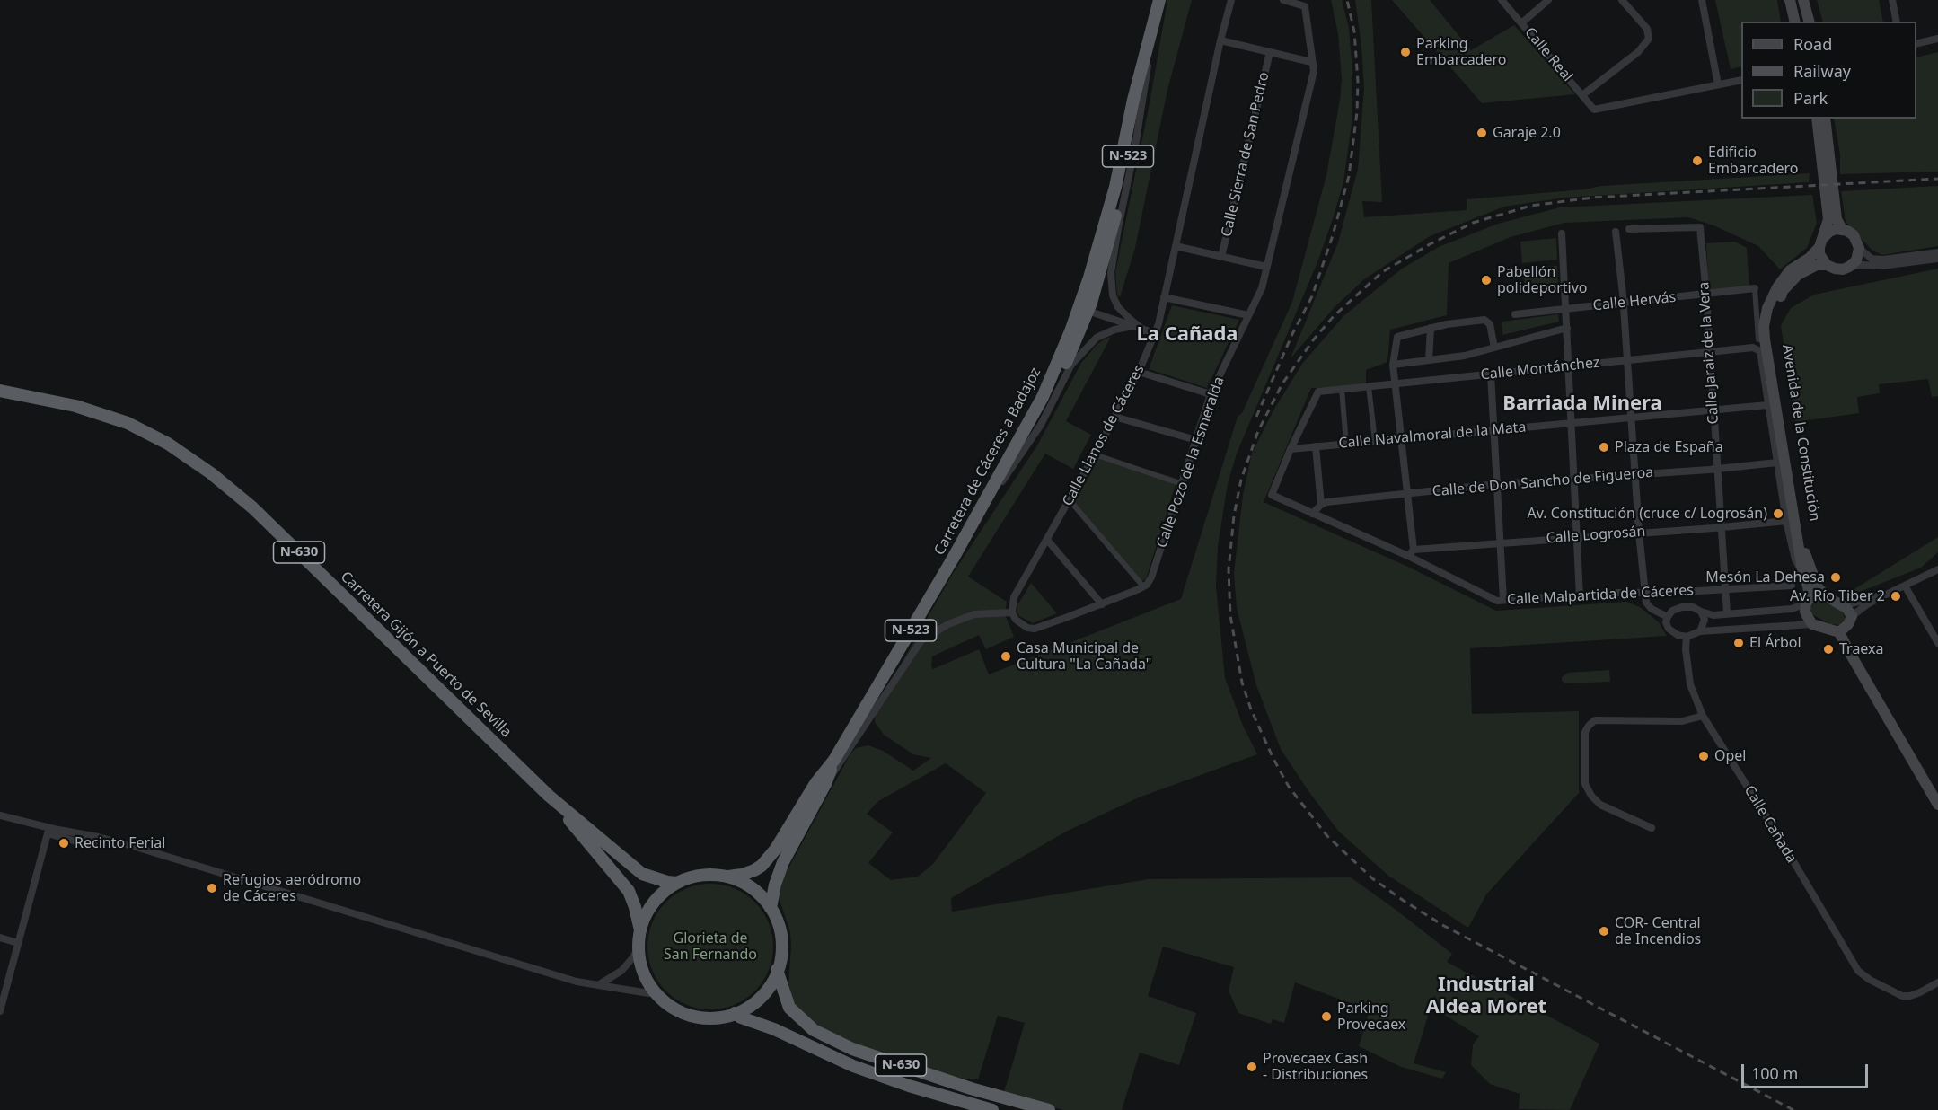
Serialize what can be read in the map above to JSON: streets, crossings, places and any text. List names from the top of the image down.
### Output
{
  "streets": {
    "highway": [
      "N-523",
      "Carretera de Cáceres a Badajoz",
      "N-630",
      "Carretera Gijón a Puerto de Sevilla"
    ],
    "main road": ["Avenida de la Constitución"],
    "street": [
      "Calle Real",
      "Calle Sierra de San Pedro",
      "Calle Hervás",
      "Calle Jaraiz de la Vera",
      "Calle Montánchez",
      "Calle Llanos de Cáceres",
      "Calle Navalmoral de la Mata",
      "Calle Pozo de la Esmeralda",
      "Calle de Don Sancho de Figueroa",
      "Calle Logrosán",
      "Calle Malpartida de Cáceres",
      "Calle Cañada"
    ]
  },
  "crossings": [
    ["N-523", "Carretera de Cáceres a Badajoz"],
    ["Calle Hervás", "Calle Jaraiz de la Vera"],
    ["Calle Jaraiz de la Vera", "Calle Montánchez"],
    ["Calle Jaraiz de la Vera", "Calle Navalmoral de la Mata"],
    ["Calle Jaraiz de la Vera", "Calle de Don Sancho de Figueroa"],
    ["Calle Jaraiz de la Vera", "Calle Logrosán"],
    ["Calle Jaraiz de la Vera", "Calle Malpartida de Cáceres"],
    ["Calle Montánchez", "Avenida de la Constitución"],
    ["Calle Montánchez", "Calle Navalmoral de la Mata"],
    ["Calle Montánchez", "Calle Malpartida de Cáceres"],
    ["Avenida de la Constitución", "Calle Navalmoral de la Mata"],
    ["Avenida de la Constitución", "Calle de Don Sancho de Figueroa"],
    ["Avenida de la Constitución", "Calle Logrosán"],
    ["Avenida de la Constitución", "Calle Malpartida de Cáceres"],
    ["Calle Navalmoral de la Mata", "Calle Malpartida de Cáceres"],
    ["Calle Logrosán", "Calle Malpartida de Cáceres"],
    ["N-630", "Carretera Gijón a Puerto de Sevilla"],
    ["Calle Malpartida de Cáceres", "Calle Cañada"]
  ],
  "districts": ["La Cañada", "Barriada Minera", "Industrial Aldea Moret"],
  "parks": ["Glorieta de San Fernando"],
  "places": [
    "Parking Embarcadero",
    "Garaje 2.0",
    "Edificio Embarcadero",
    "Pabellón polideportivo",
    "Plaza de España",
    "Av. Constitución (cruce c/ Logrosán)",
    "Mesón La Dehesa",
    "Av. Río Tiber 2",
    "El Árbol",
    "Traexa",
    "Casa Municipal de Cultura \"La Cañada\"",
    "Opel",
    "Recinto Ferial",
    "Refugios aeródromo de Cáceres",
    "COR- Central de Incendios",
    "Parking Provecaex",
    "Provecaex Cash - Distribuciones"
  ],
  "legend": ["Road", "Railway", "Park"],
  "scale_bar": "100 m"
}
